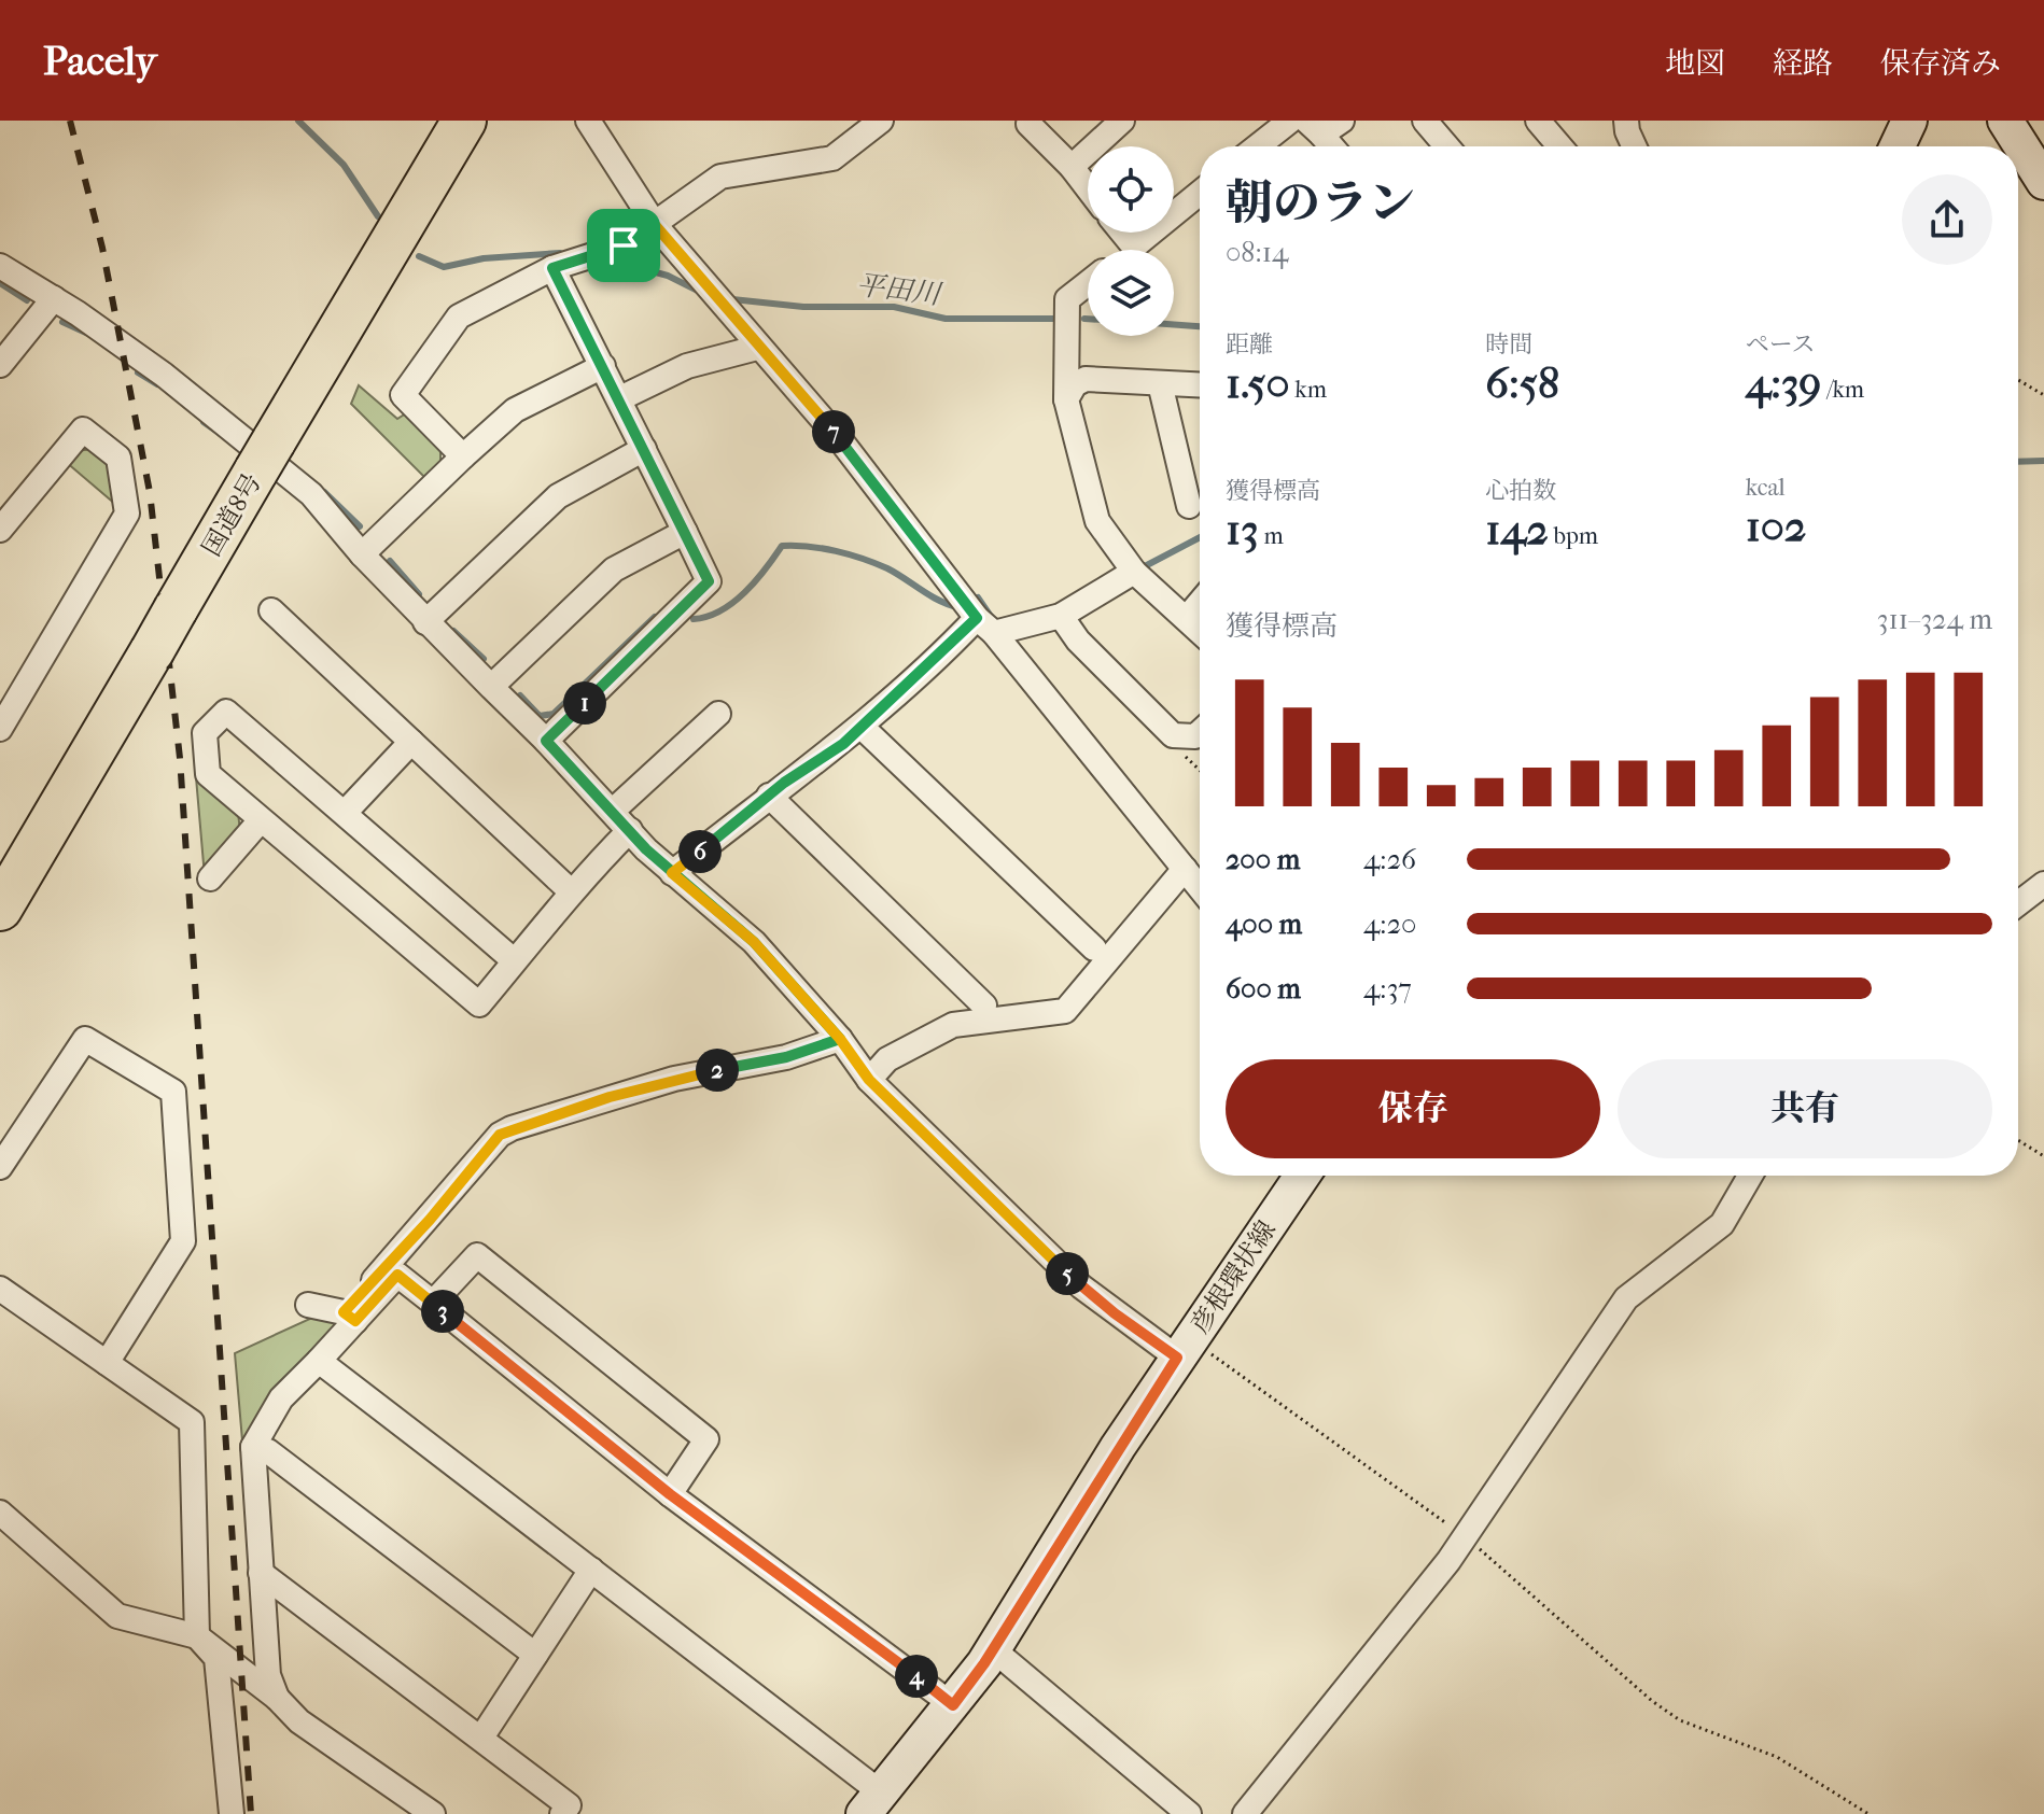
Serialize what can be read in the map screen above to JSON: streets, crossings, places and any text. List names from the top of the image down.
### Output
{
  "streets": {
    "highway": ["国道8号"],
    "main road": ["彦根環状線"]
  },
  "water": ["平田川"],
  "page": {
    "header": "Pacely",
    "nav": ["地図", "経路", "保存済み"],
    "heading": ["朝のラン", "08:14"],
    "stats": [
      ["距離", "1.50 km"],
      ["時間", "6:58"],
      ["ペース", "4:39 /km"],
      ["獲得標高", "13 m"],
      ["心拍数", "142 bpm"],
      ["kcal", "102"]
    ],
    "pins": [
      "7",
      "1",
      "6",
      "2",
      "5",
      "3",
      "4"
    ],
    "chart": ["獲得標高", "311–324 m"],
    "list": [
      {
        "name": "200 m",
        "note": "4:26"
      },
      {
        "name": "400 m",
        "note": "4:20"
      },
      {
        "name": "600 m",
        "note": "4:37"
      }
    ],
    "buttons": ["保存", "共有"]
  }
}
